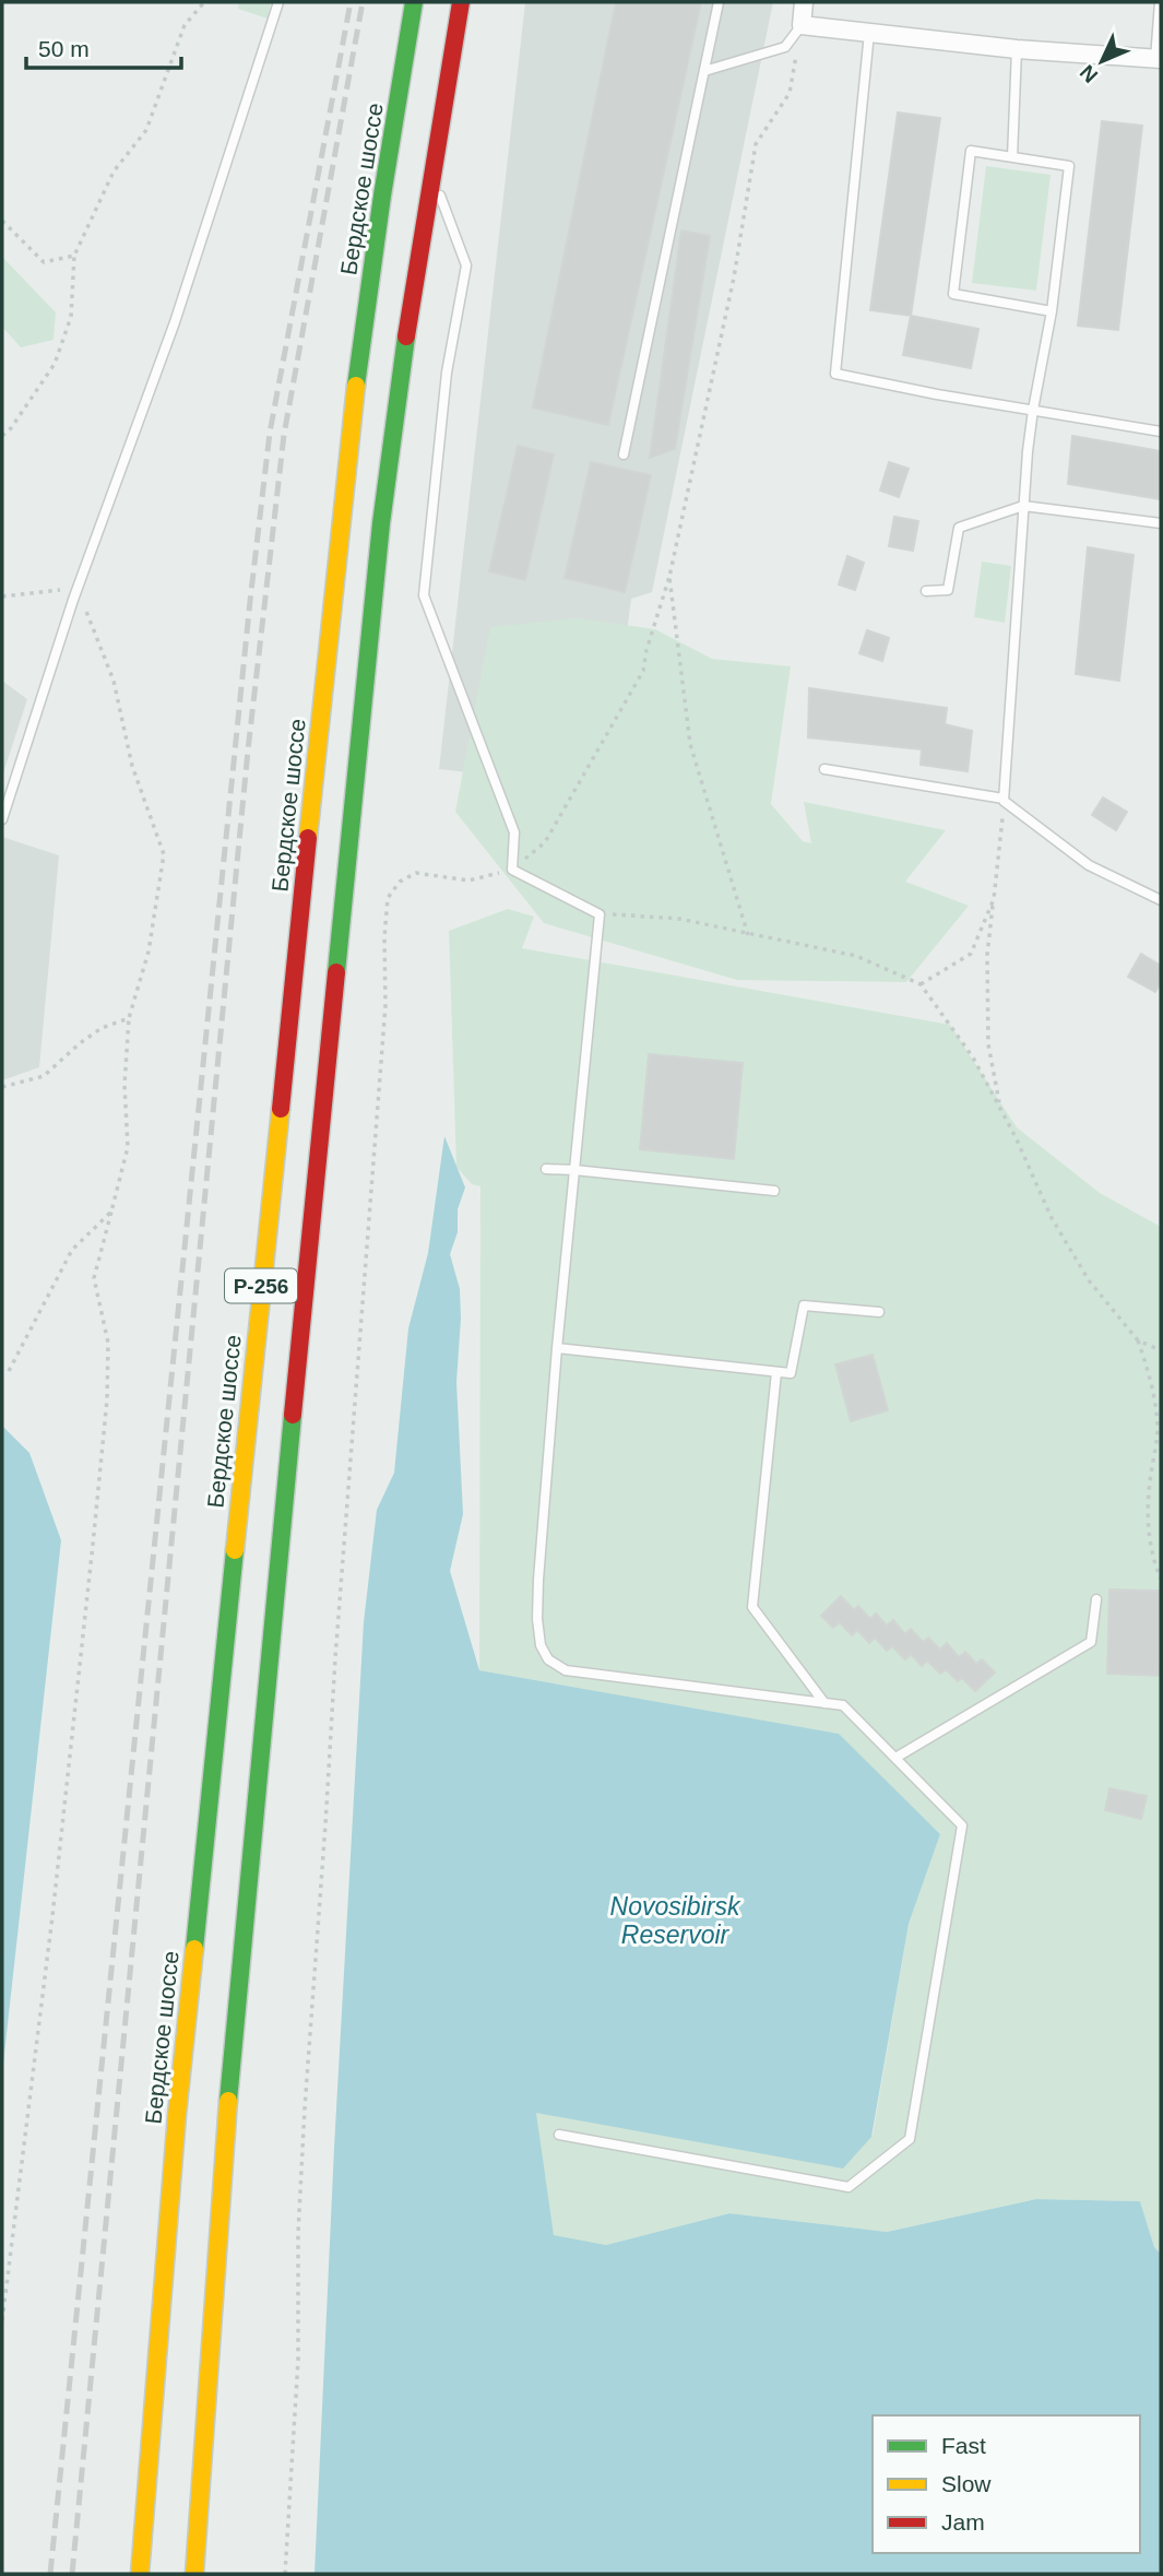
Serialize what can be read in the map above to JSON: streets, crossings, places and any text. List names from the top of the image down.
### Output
{
  "streets": {
    "highway": ["Бердское шоссе", "Р-256"]
  },
  "water": ["Novosibirsk Reservoir"],
  "legend": ["Fast", "Slow", "Jam"],
  "scale_bar": "50 m",
  "north": "bottom left"
}
